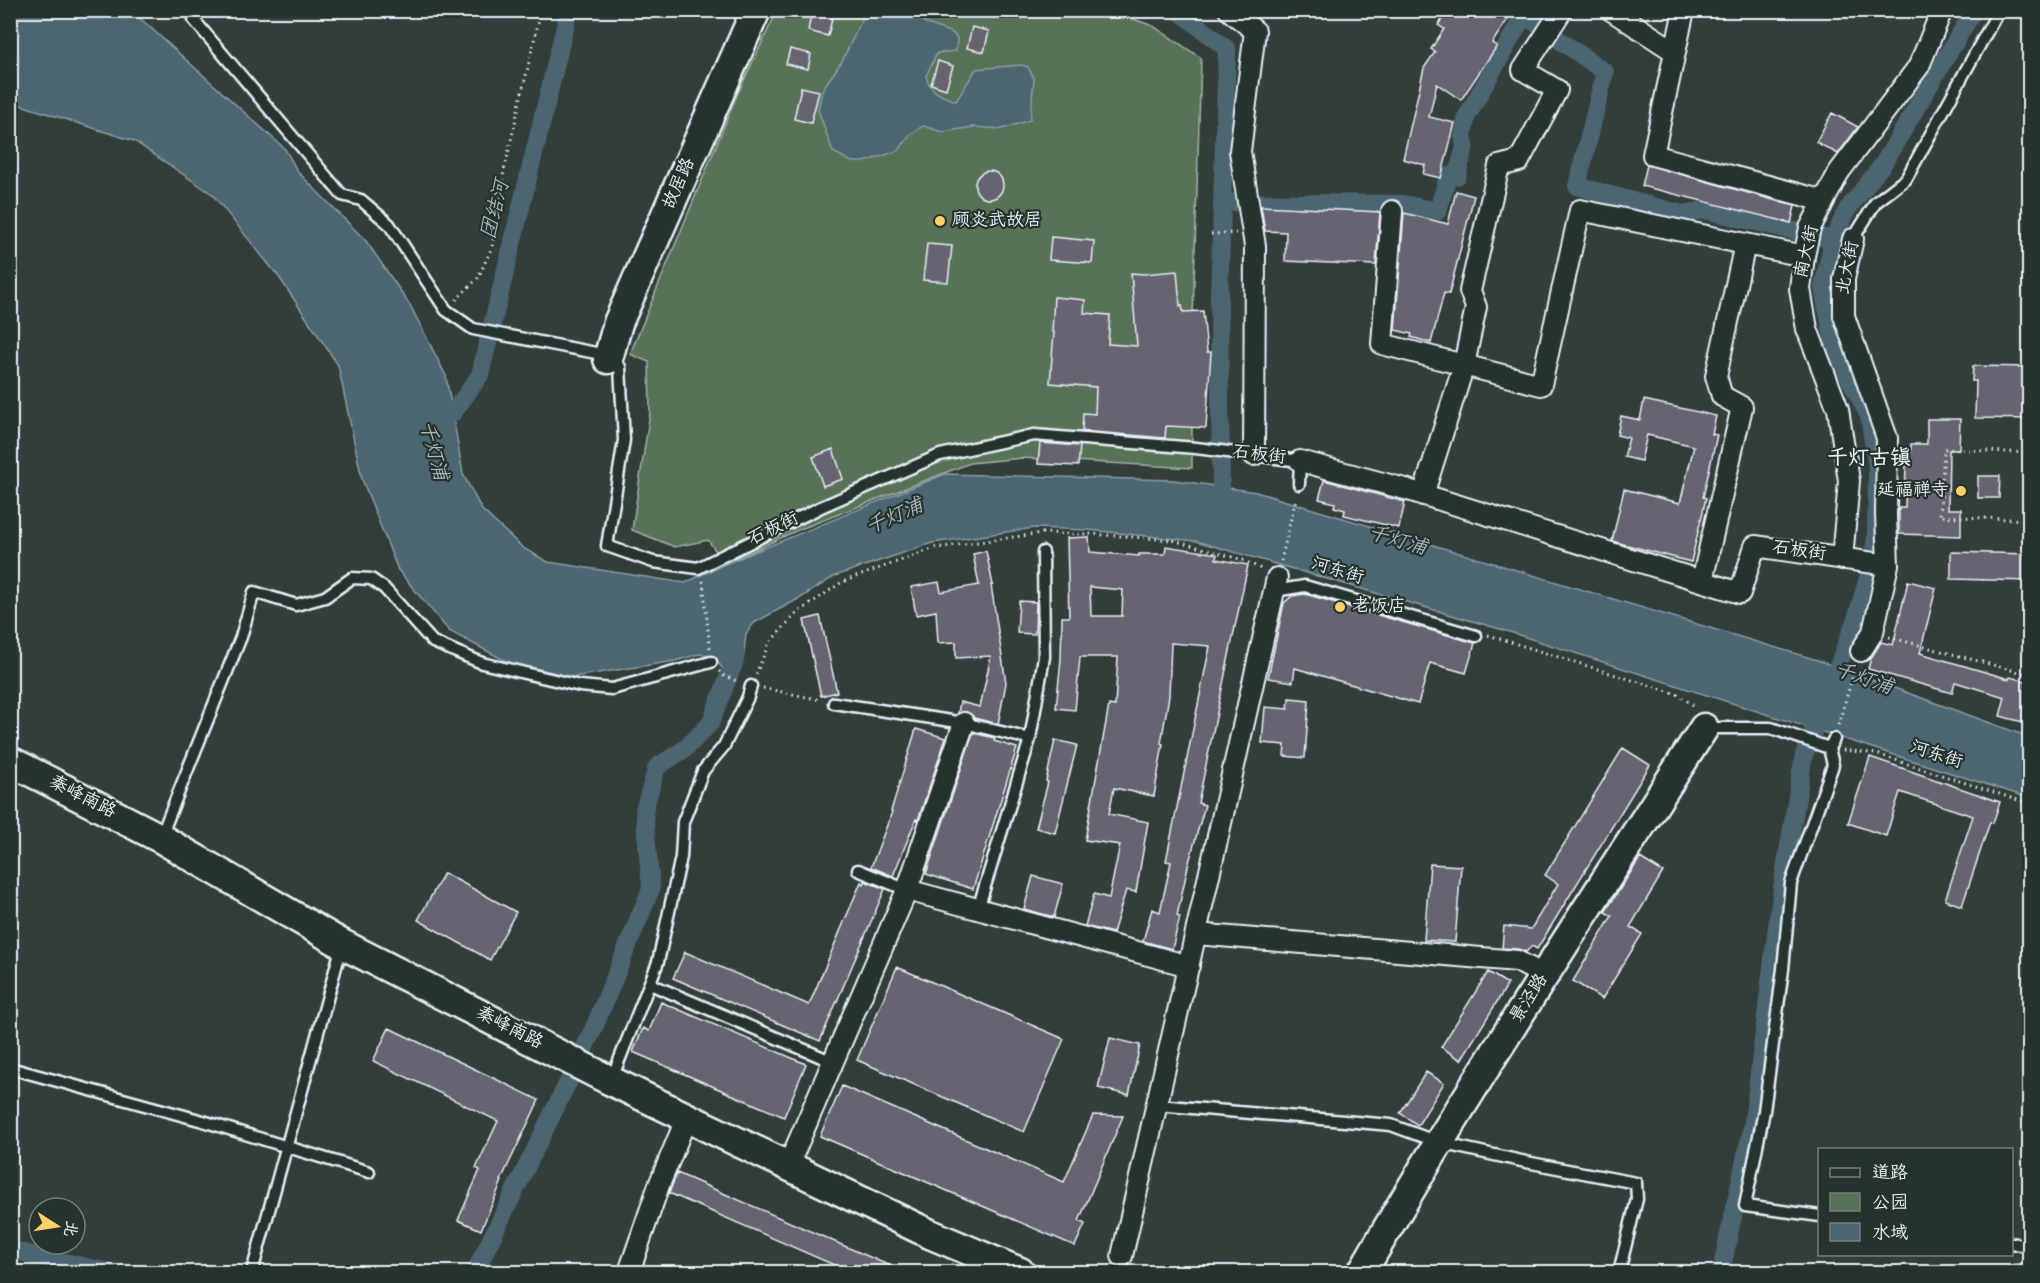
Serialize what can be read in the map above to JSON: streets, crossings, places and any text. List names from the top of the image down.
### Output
{
  "streets": {
    "street": [
      "故居路",
      "南大街",
      "北大街",
      "石板街",
      "秦峰南路",
      "景泾路"
    ],
    "lane": ["河东街"]
  },
  "crossings": [
    ["南大街", "石板街"],
    ["北大街", "石板街"]
  ],
  "districts": ["千灯古镇"],
  "water": ["团结河", "千灯浦"],
  "places": ["顾炎武故居", "延福禅寺", "老饭店"],
  "legend": ["道路", "公园", "水域"],
  "north": "right"
}
